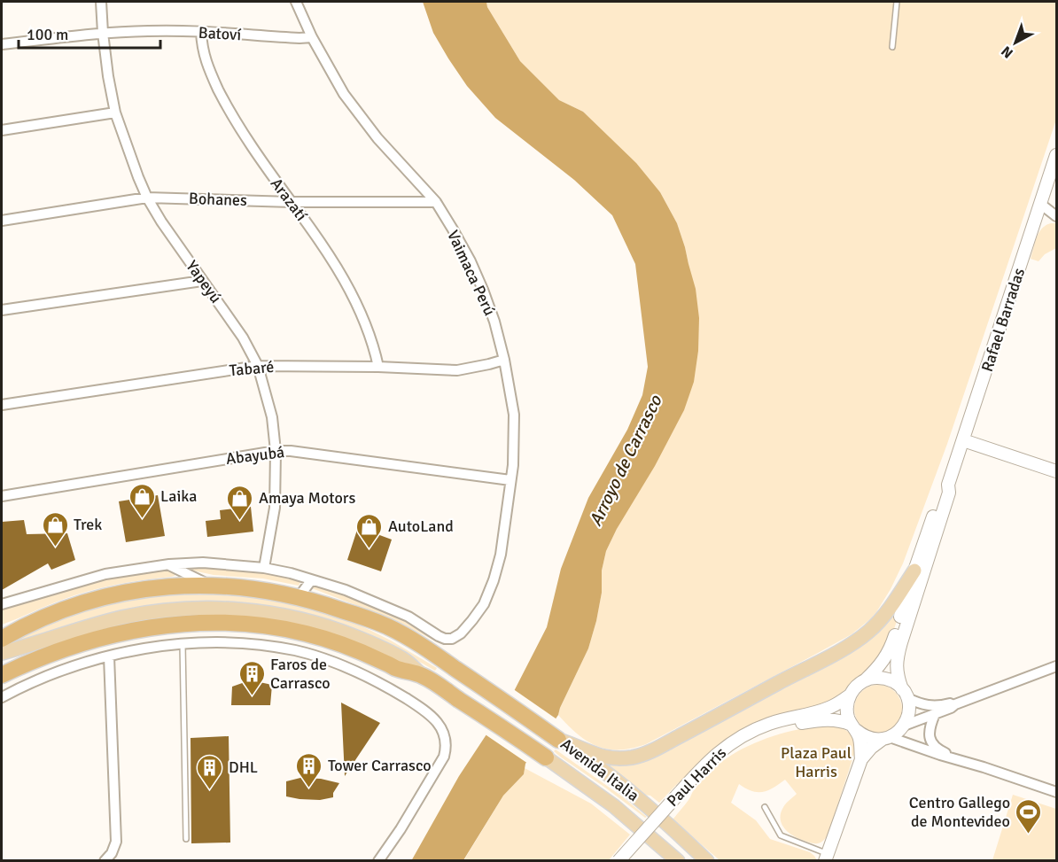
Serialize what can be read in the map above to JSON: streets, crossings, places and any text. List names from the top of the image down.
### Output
{
  "streets": {
    "highway": ["Avenida Italia"],
    "main road": ["Rafael Barradas", "Paul Harris"],
    "street": [
      "Batoví",
      "Bohanes",
      "Arazatí",
      "Vaimaca Perú",
      "Yapeyú",
      "Tabaré",
      "Abayubá"
    ]
  },
  "crossings": [
    ["Batoví", "Arazatí"],
    ["Batoví", "Vaimaca Perú"],
    ["Batoví", "Yapeyú"],
    ["Bohanes", "Arazatí"],
    ["Bohanes", "Vaimaca Perú"],
    ["Bohanes", "Yapeyú"],
    ["Arazatí", "Tabaré"],
    ["Vaimaca Perú", "Tabaré"],
    ["Vaimaca Perú", "Abayubá"],
    ["Yapeyú", "Tabaré"],
    ["Yapeyú", "Abayubá"],
    ["Rafael Barradas", "Paul Harris"]
  ],
  "water": ["Arroyo de Carrasco"],
  "parks": ["Plaza Paul Harris"],
  "places": {
    "shop": [
      "Laika",
      "Amaya Motors",
      "Trek",
      "AutoLand"
    ],
    "building": ["Faros de Carrasco", "Tower Carrasco", "DHL"],
    "sports": ["Centro Gallego de Montevideo"]
  },
  "scale_bar": "100 m",
  "north": "bottom left"
}
